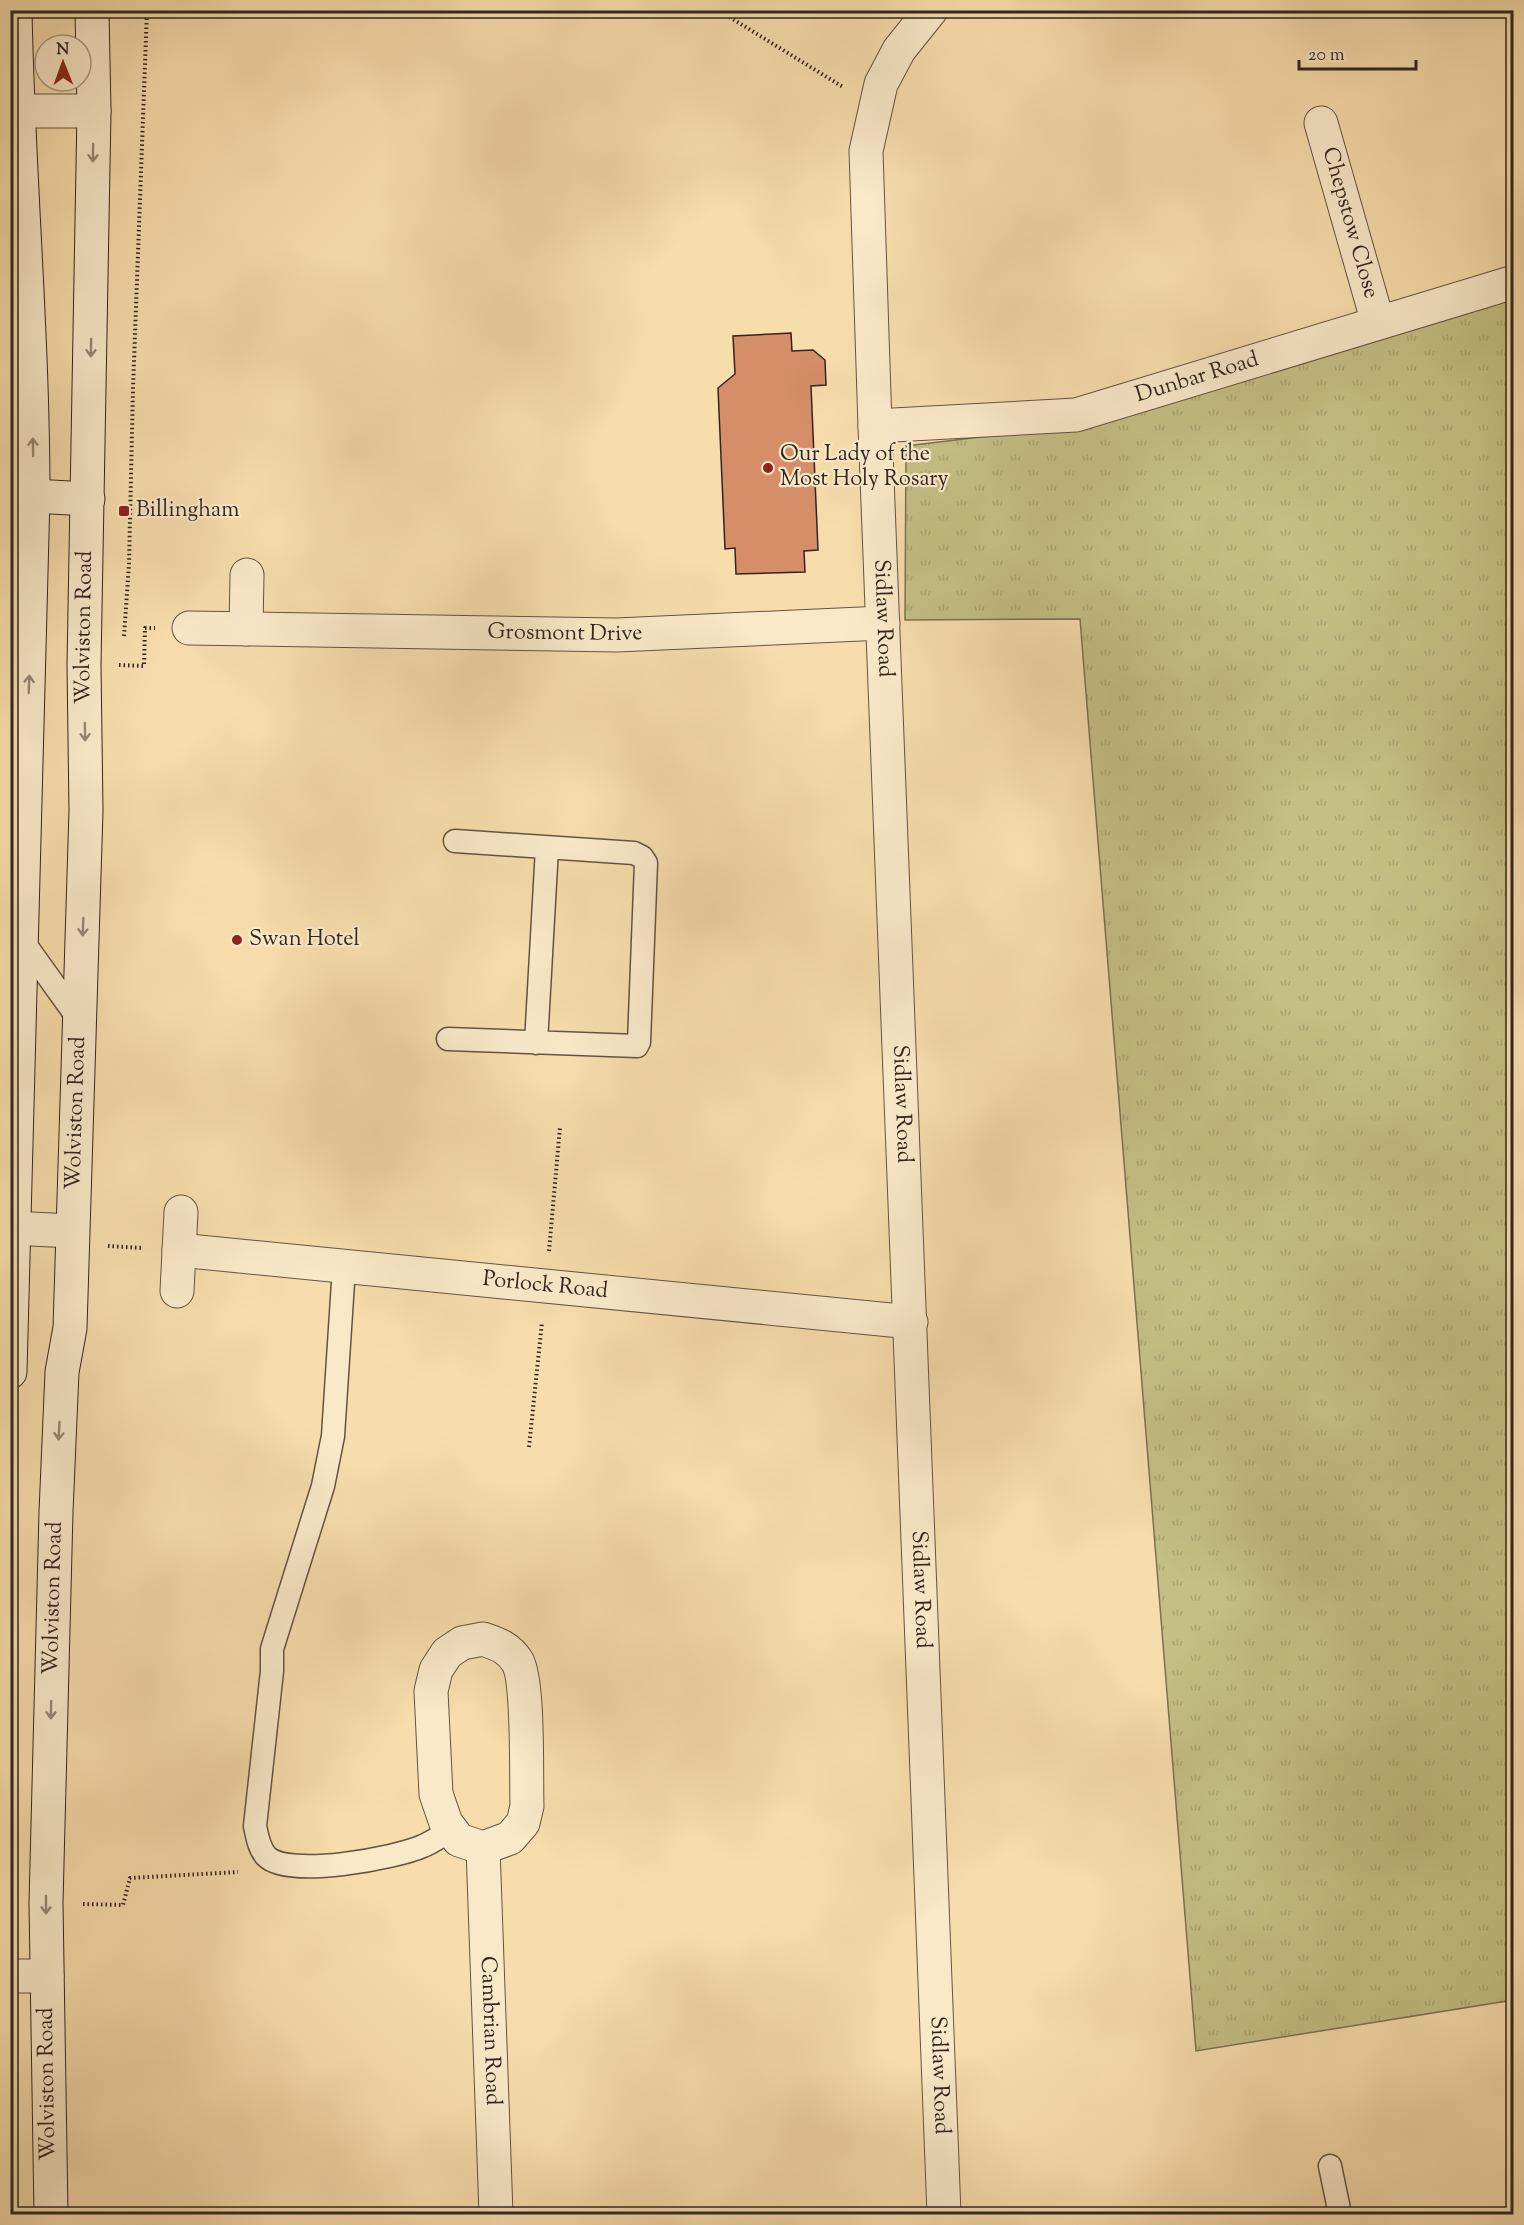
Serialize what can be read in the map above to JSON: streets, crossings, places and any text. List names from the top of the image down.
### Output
{
  "streets": {
    "street": [
      "Chepstow Close",
      "Dunbar Road",
      "Sidlaw Road",
      "Wolviston Road",
      "Grosmont Drive",
      "Porlock Road",
      "Cambrian Road"
    ]
  },
  "crossings": [
    ["Chepstow Close", "Dunbar Road"],
    ["Dunbar Road", "Sidlaw Road"],
    ["Sidlaw Road", "Grosmont Drive"],
    ["Sidlaw Road", "Porlock Road"]
  ],
  "places": {
    "other": ["Our Lady of the Most Holy Rosary", "Swan Hotel"],
    "transit": ["Billingham"]
  },
  "scale_bar": "20 m",
  "north": "top"
}
